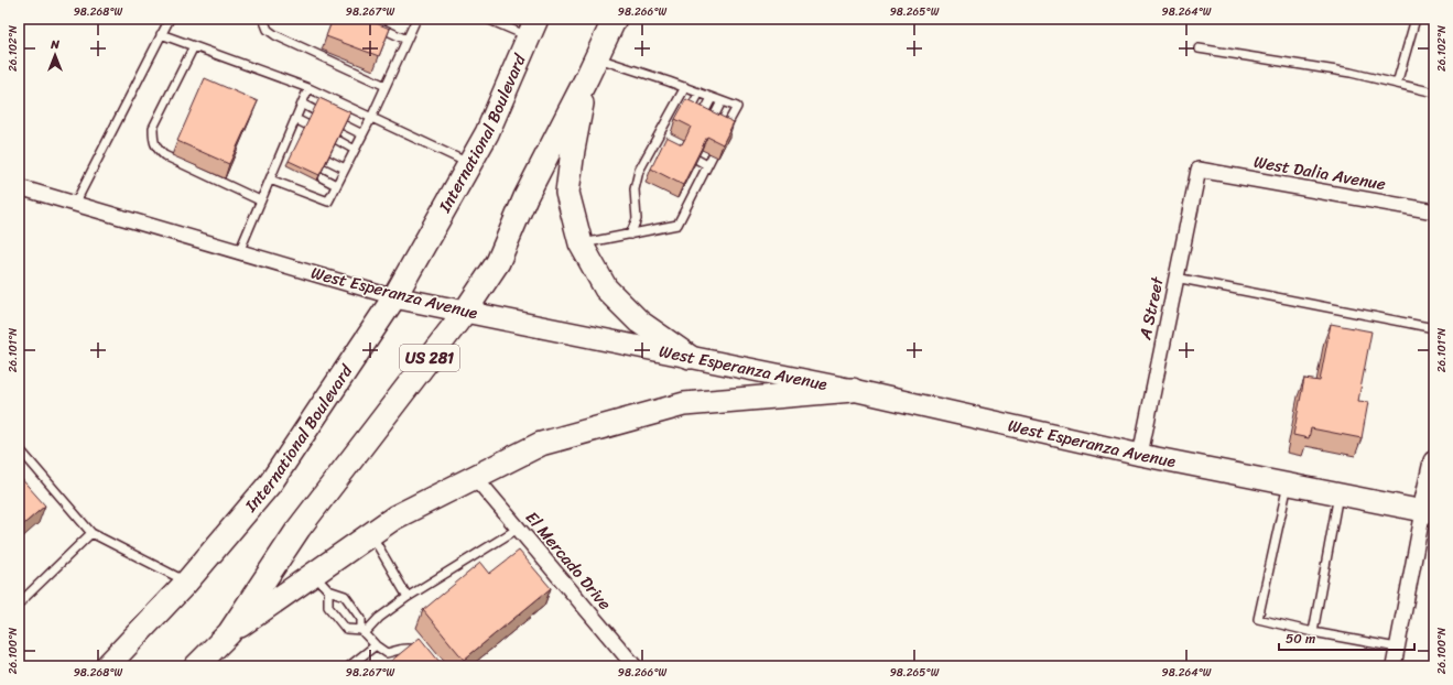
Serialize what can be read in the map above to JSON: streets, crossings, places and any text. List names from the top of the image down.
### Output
{
  "streets": {
    "main road": ["International Boulevard", "US 281"],
    "street": [
      "West Dalia Avenue",
      "West Esperanza Avenue",
      "A Street",
      "El Mercado Drive"
    ]
  },
  "crossings": [
    ["International Boulevard", "West Esperanza Avenue"],
    ["West Dalia Avenue", "A Street"],
    ["West Esperanza Avenue", "A Street"],
    ["West Esperanza Avenue", "US 281"]
  ],
  "scale_bar": "50 m",
  "north": "top",
  "coordinates": [
    "98.268°W",
    "98.267°W",
    "98.266°W",
    "98.265°W",
    "98.264°W",
    "26.102°N",
    "26.101°N",
    "26.100°N"
  ]
}
